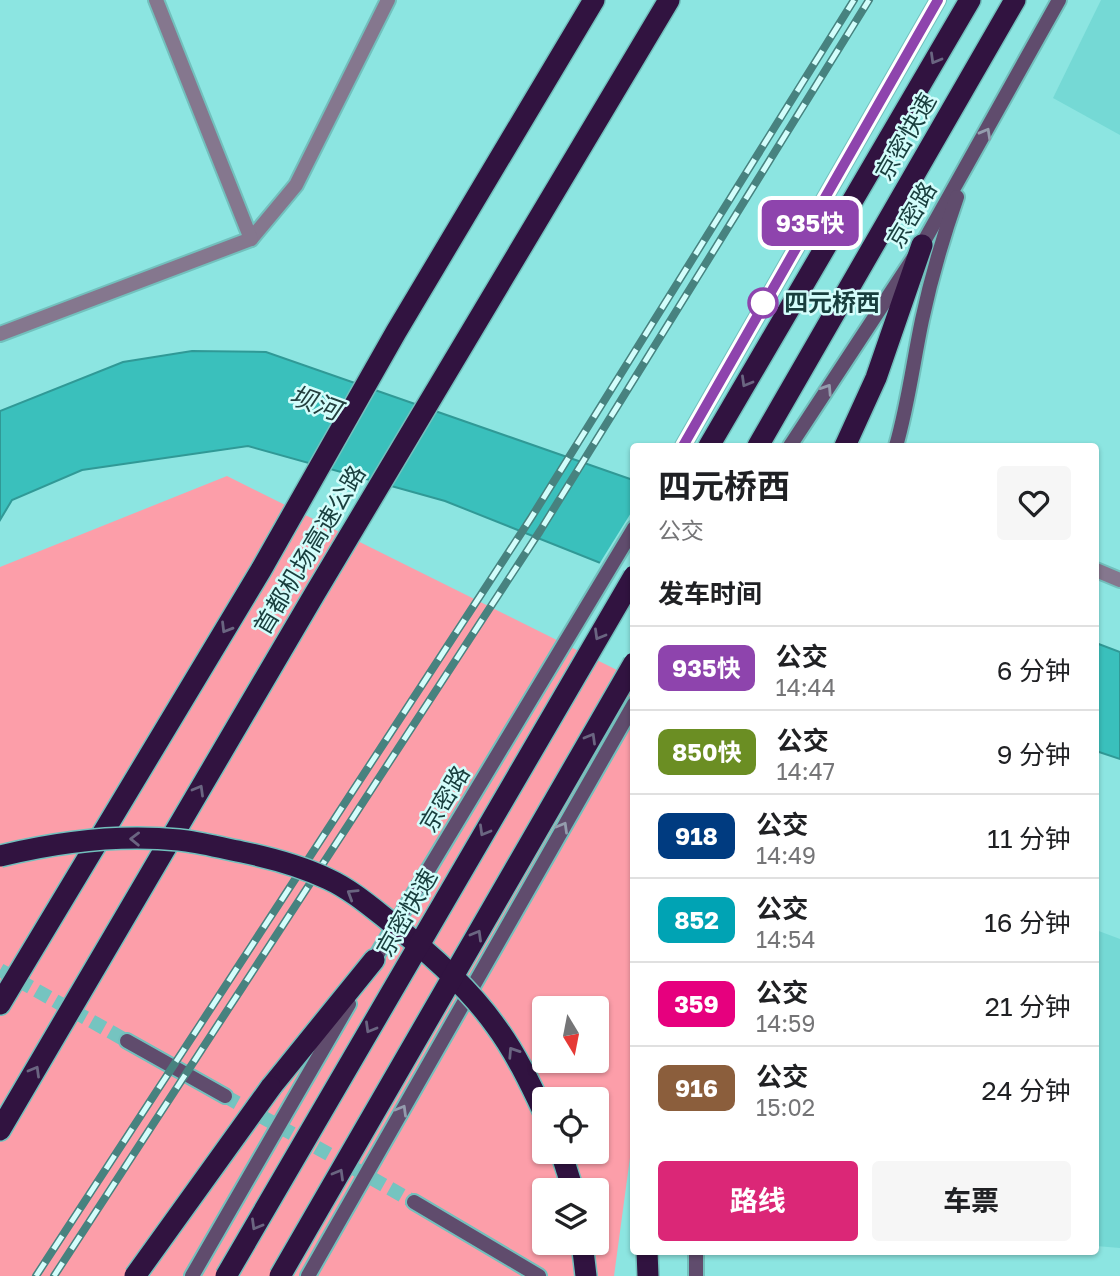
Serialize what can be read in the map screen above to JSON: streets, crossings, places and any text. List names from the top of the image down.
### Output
{
  "streets": {
    "highway": ["京密快速", "首都机场高速公路"],
    "main road": ["京密路"]
  },
  "water": ["坝河"],
  "places": ["四元桥西"],
  "lines": ["bus line 935快"],
  "north": "bottom",
  "page": {
    "on_map": "935快",
    "heading": [
      ["四元桥西", "公交"],
      "发车时间"
    ],
    "list": [
      {
        "mark": "935快",
        "name": "公交",
        "note": "14:44",
        "value": "6 分钟"
      },
      {
        "mark": "850快",
        "name": "公交",
        "note": "14:47",
        "value": "9 分钟"
      },
      {
        "mark": "918",
        "name": "公交",
        "note": "14:49",
        "value": "11 分钟"
      },
      {
        "mark": "852",
        "name": "公交",
        "note": "14:54",
        "value": "16 分钟"
      },
      {
        "mark": "359",
        "name": "公交",
        "note": "14:59",
        "value": "21 分钟"
      },
      {
        "mark": "916",
        "name": "公交",
        "note": "15:02",
        "value": "24 分钟"
      }
    ],
    "buttons": ["路线", "车票"]
  }
}
